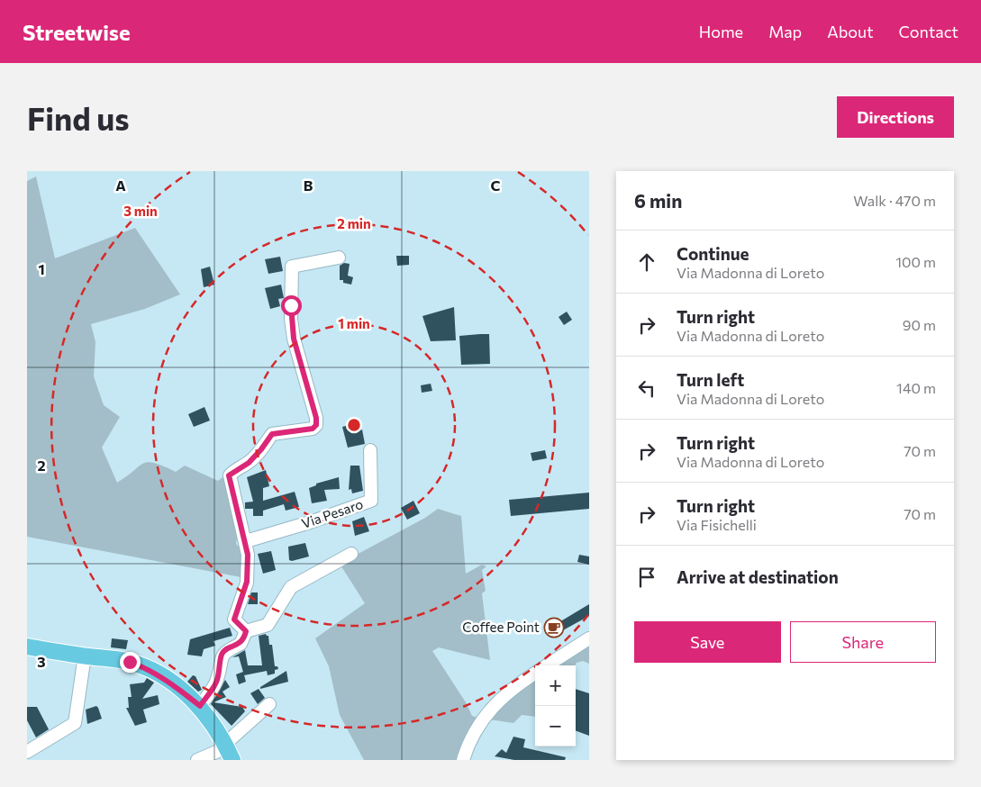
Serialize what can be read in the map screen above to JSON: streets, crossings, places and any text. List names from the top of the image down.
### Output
{
  "streets": {
    "street": ["Via Pesaro"]
  },
  "places": {
    "cafe": ["Coffee Point"]
  },
  "page": {
    "header": "Streetwise",
    "nav": [
      "Home",
      "Map",
      "About",
      "Contact"
    ],
    "buttons": [
      "Directions",
      ["Save", "Share"]
    ],
    "title": "Find us",
    "heading": ["6 min", "Walk · 470 m"],
    "list": [
      ["Continue", "Via Madonna di Loreto", "100 m"],
      ["Turn right", "Via Madonna di Loreto", "90 m"],
      ["Turn left", "Via Madonna di Loreto", "140 m"],
      ["Turn right", "Via Madonna di Loreto", "70 m"],
      ["Turn right", "Via Fisichelli", "70 m"],
      "Arrive at destination"
    ],
    "map_buttons": ["+", "−"]
  },
  "grid": {
    "columns": ["A", "B", "C"],
    "rows": ["1", "2", "3"]
  },
  "rings": ["3 min", "2 min", "1 min"]
}
